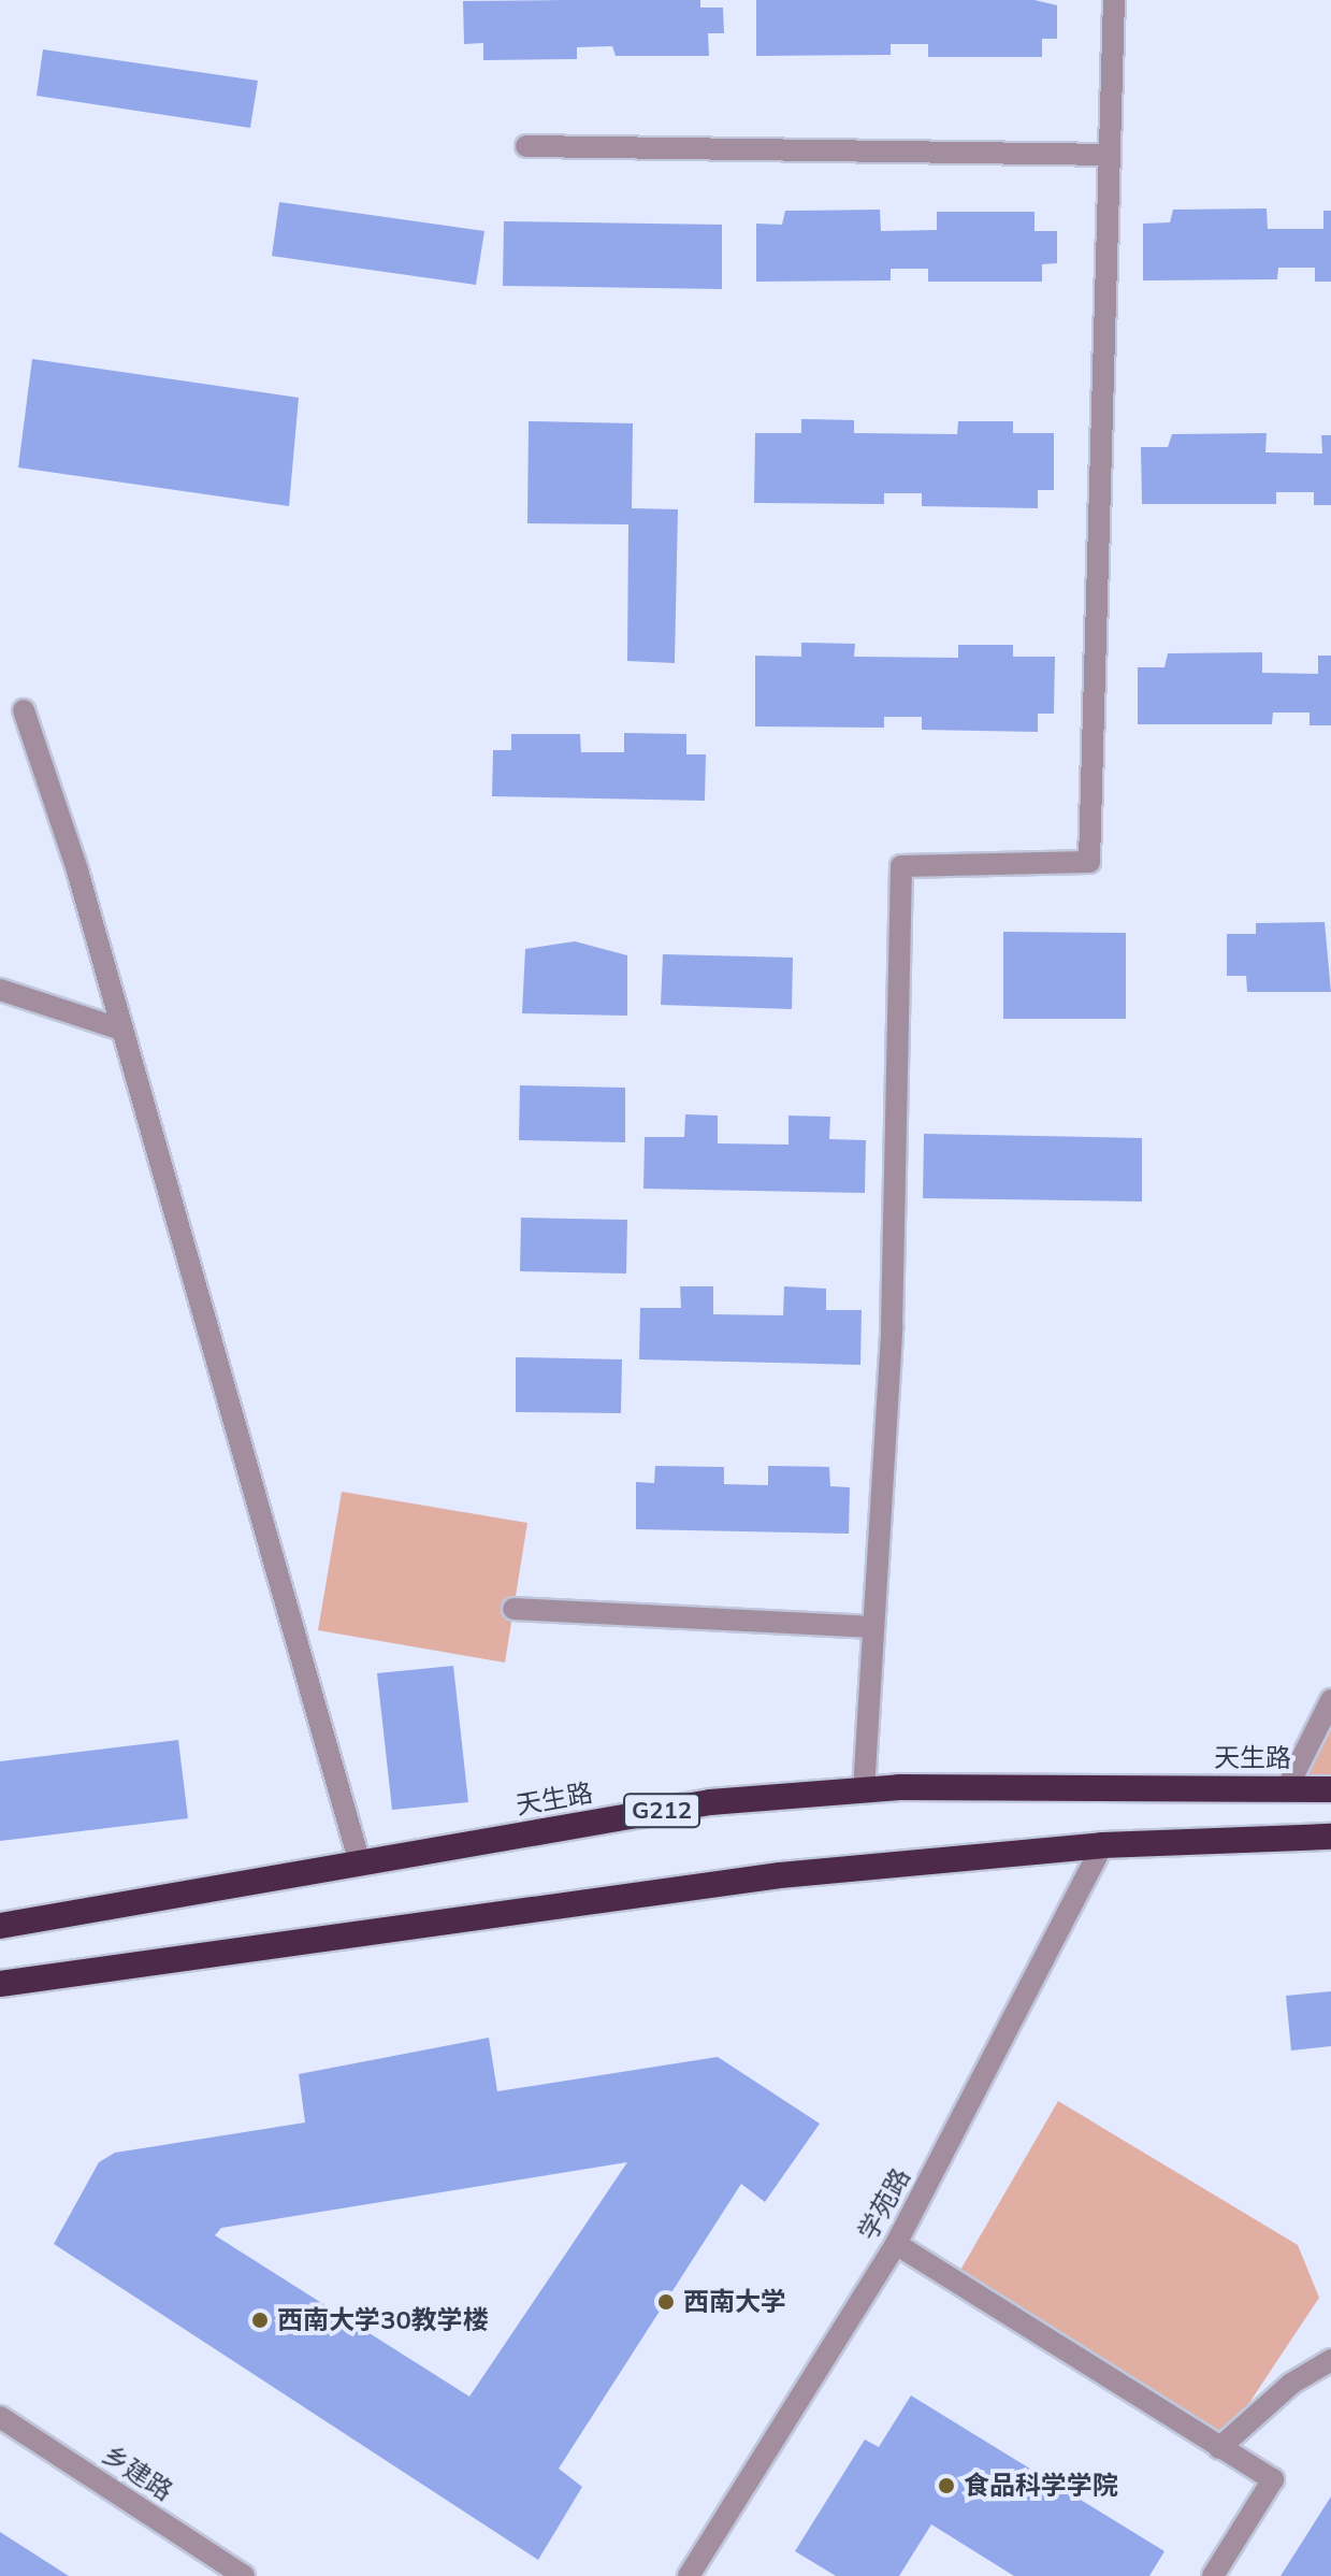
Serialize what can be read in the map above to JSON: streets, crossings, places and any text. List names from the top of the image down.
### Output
{
  "streets": {
    "highway": ["天生路", "G212"],
    "street": ["学苑路", "乡建路"]
  },
  "places": ["西南大学", "西南大学30教学楼", "食品科学学院"]
}
